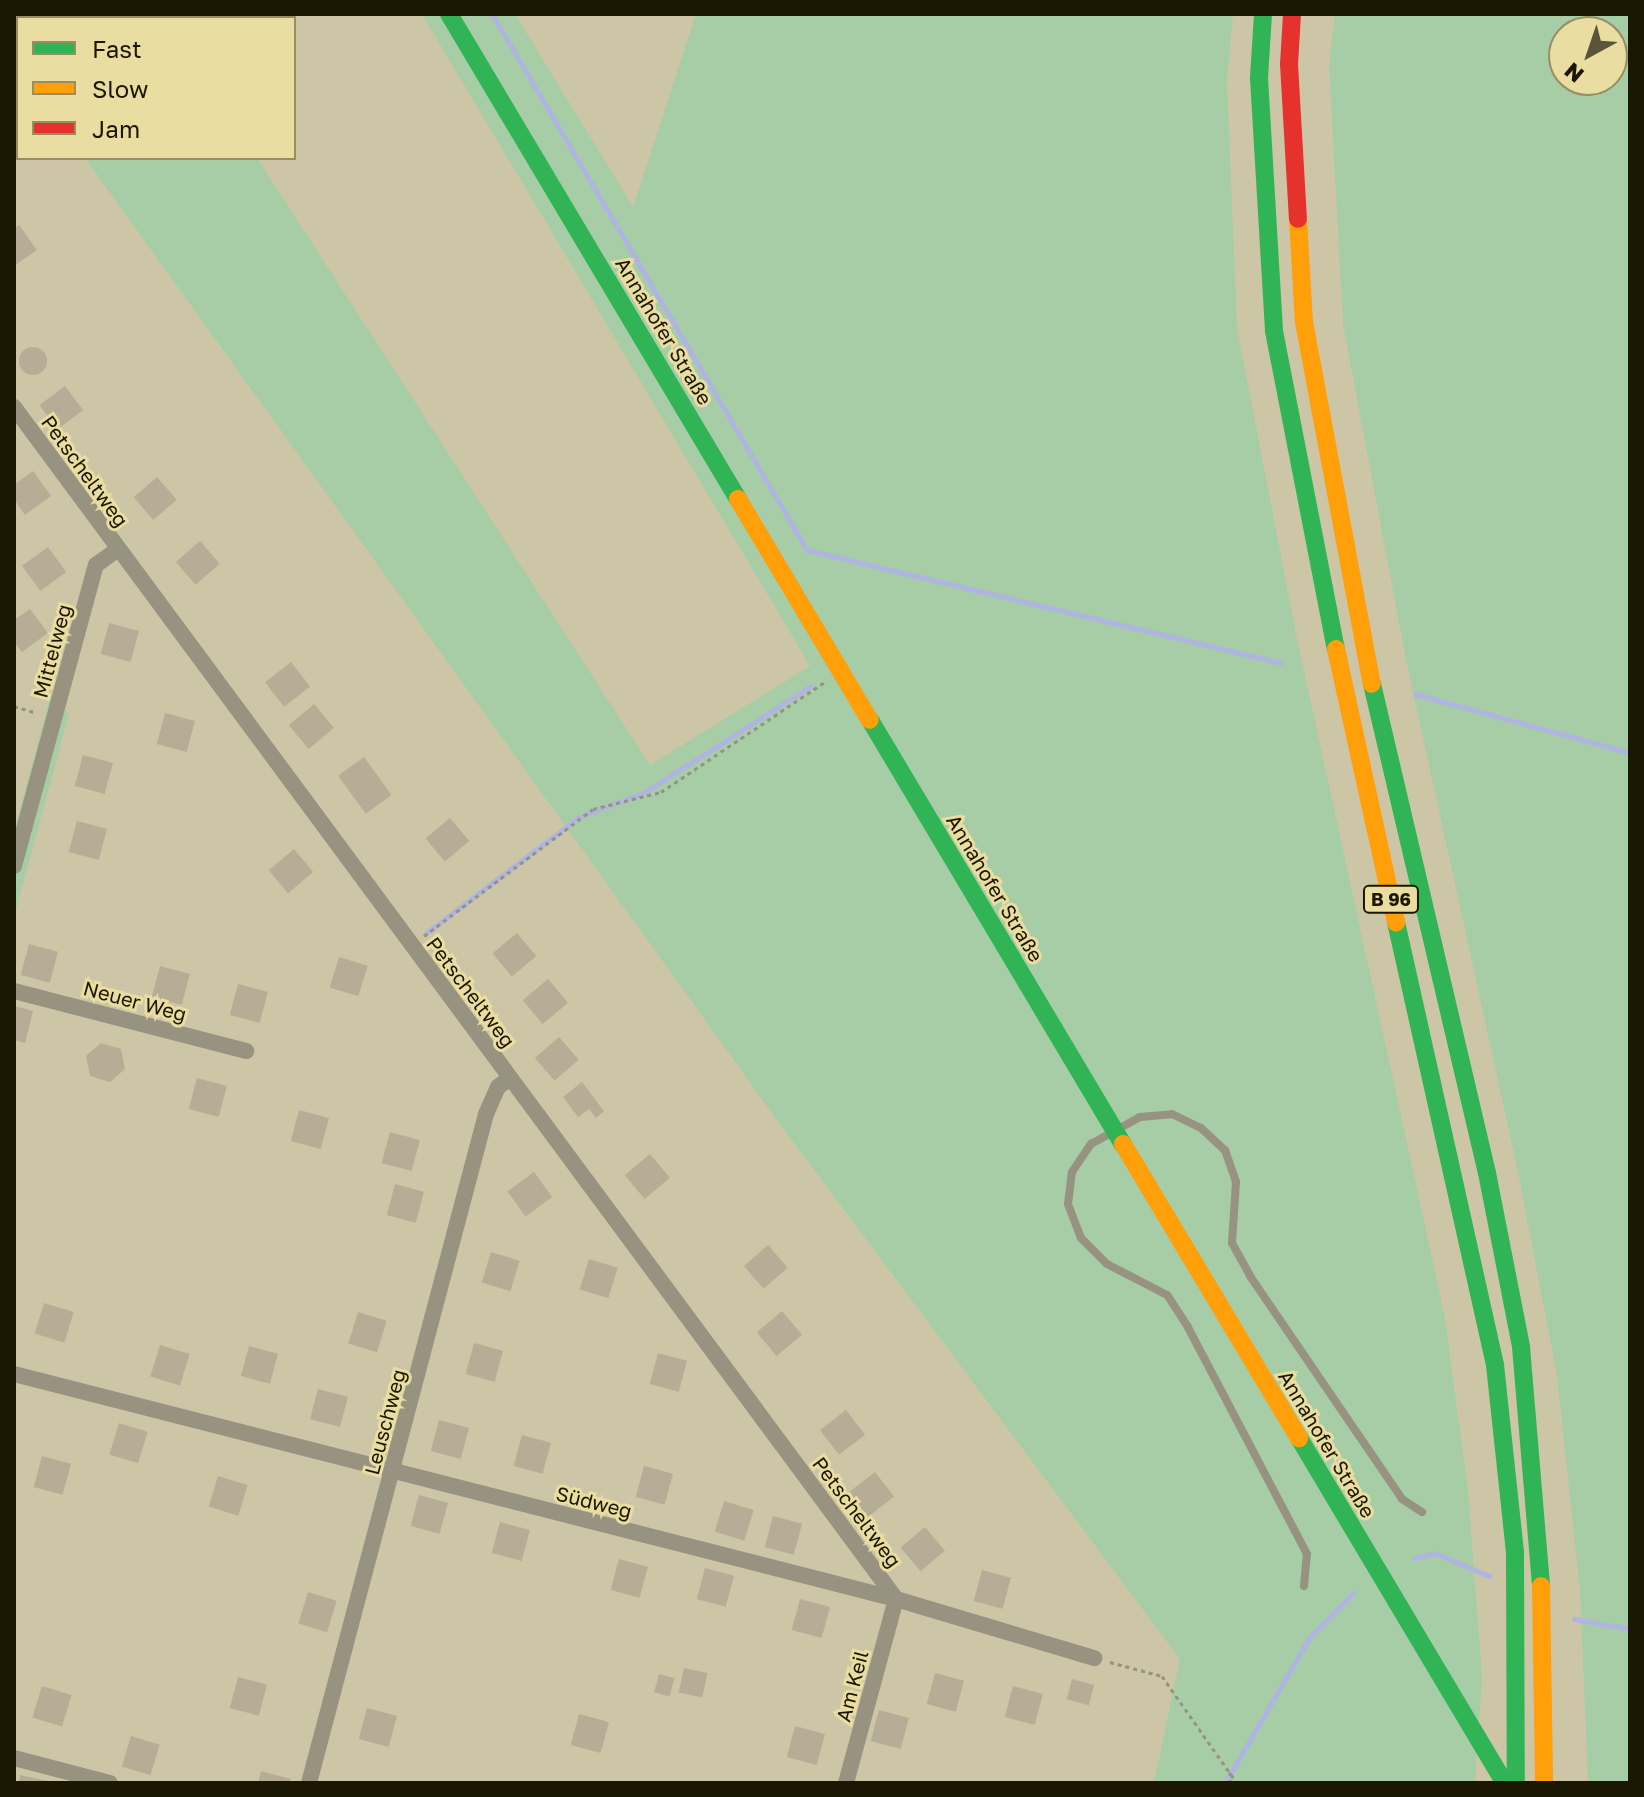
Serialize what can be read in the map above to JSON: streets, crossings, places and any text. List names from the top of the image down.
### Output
{
  "streets": {
    "main road": ["Annahofer Straße", "B 96"],
    "street": [
      "Petscheltweg",
      "Mittelweg",
      "Neuer Weg",
      "Leuschweg",
      "Südweg",
      "Am Keil"
    ]
  },
  "crossings": [
    ["Petscheltweg", "Mittelweg"],
    ["Petscheltweg", "Leuschweg"],
    ["Petscheltweg", "Südweg"],
    ["Petscheltweg", "Am Keil"],
    ["Leuschweg", "Südweg"],
    ["Südweg", "Am Keil"]
  ],
  "legend": ["Fast", "Slow", "Jam"],
  "north": "bottom left"
}
